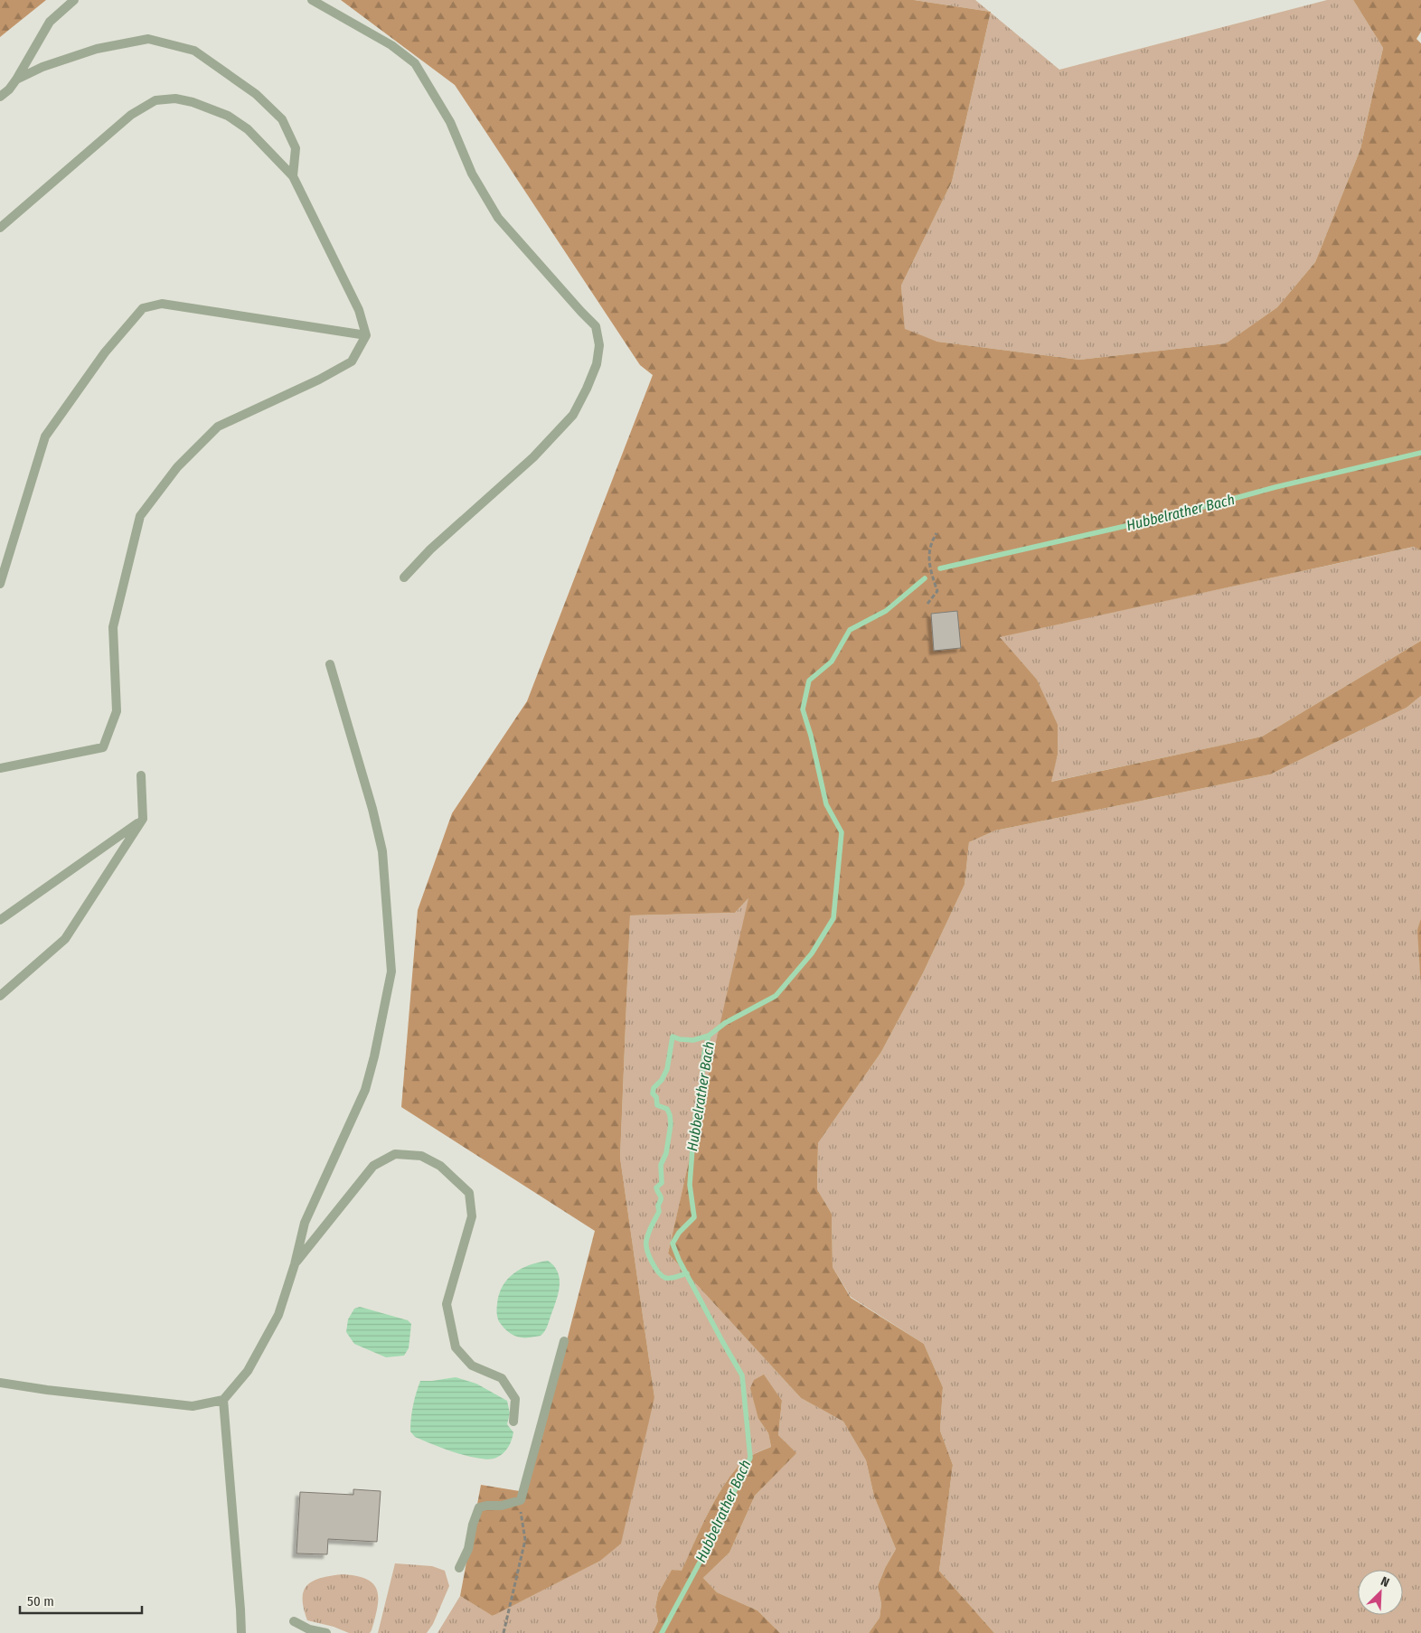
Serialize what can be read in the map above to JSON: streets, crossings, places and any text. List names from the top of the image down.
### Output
{
  "water": ["Hubbelrather Bach"],
  "scale_bar": "50 m",
  "north": "top right"
}
